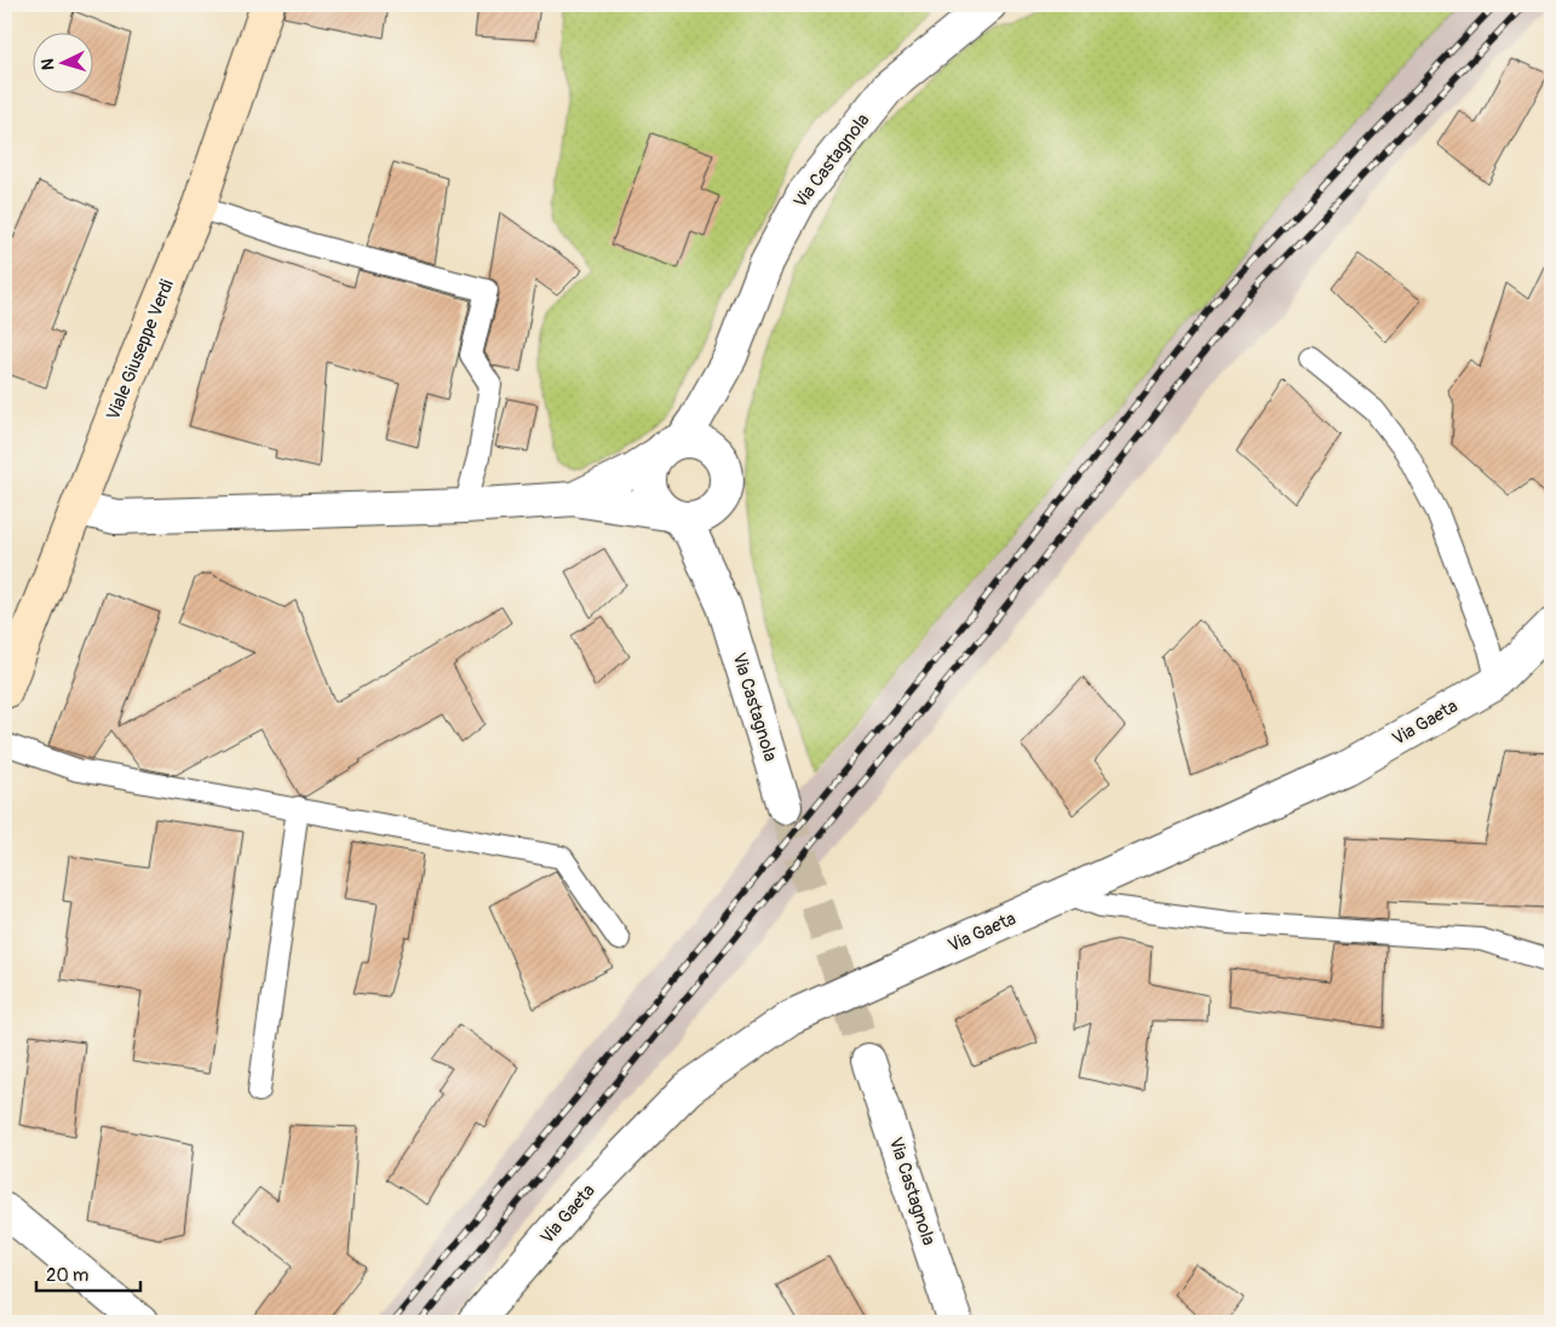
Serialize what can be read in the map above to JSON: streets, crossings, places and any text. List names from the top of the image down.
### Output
{
  "streets": {
    "main road": ["Viale Giuseppe Verdi"],
    "street": ["Via Castagnola", "Via Gaeta"]
  },
  "scale_bar": "20 m",
  "north": "left"
}
